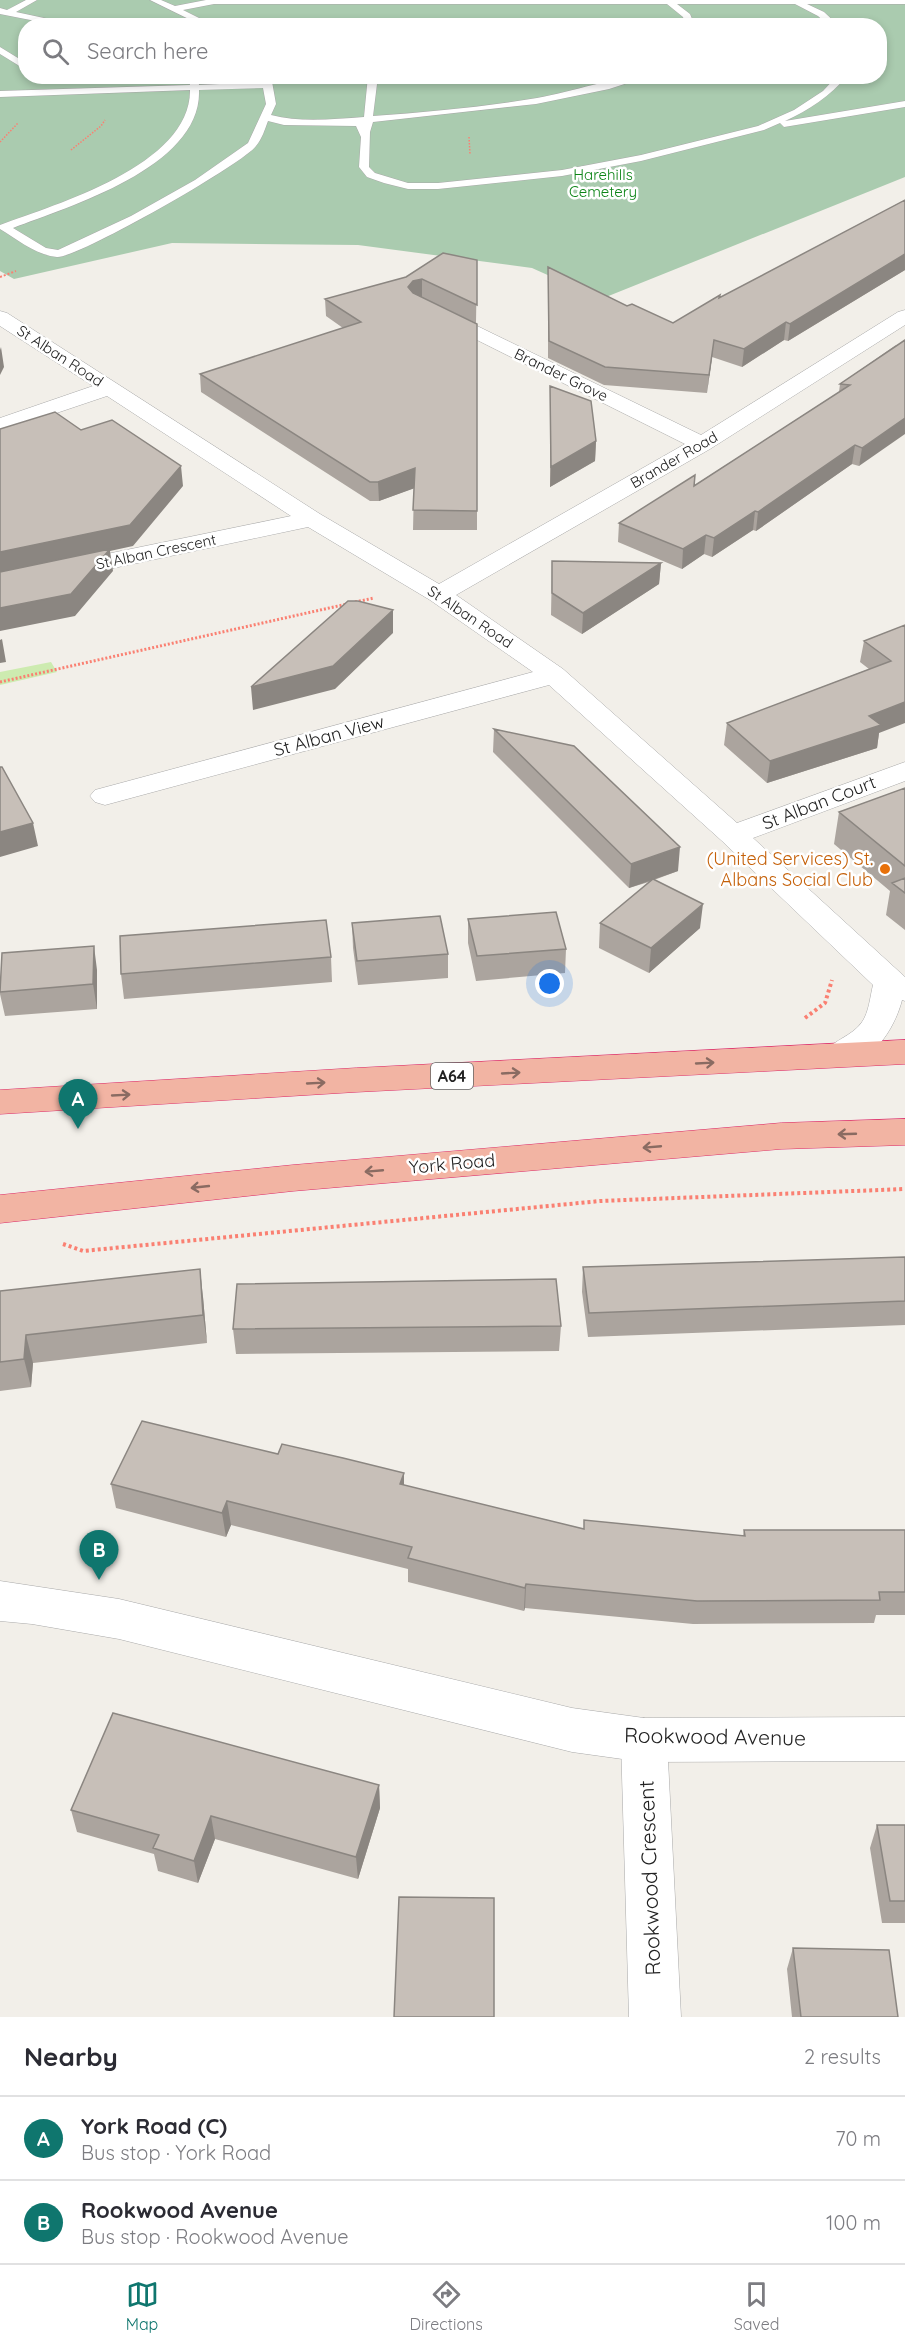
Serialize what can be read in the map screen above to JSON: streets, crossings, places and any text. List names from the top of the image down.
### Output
{
  "streets": {
    "highway": ["A64", "York Road"],
    "street": [
      "St Alban Road",
      "Brander Grove",
      "Brander Road",
      "St Alban Crescent",
      "St Alban View",
      "St Alban Court",
      "Rookwood Avenue",
      "Rookwood Crescent"
    ]
  },
  "crossings": [
    ["St Alban Road", "Brander Road"],
    ["St Alban Road", "St Alban Crescent"],
    ["St Alban Road", "St Alban View"],
    ["St Alban Road", "St Alban Court"],
    ["Brander Grove", "Brander Road"],
    ["Rookwood Avenue", "Rookwood Crescent"]
  ],
  "parks": ["Harehills Cemetery"],
  "places": ["(United Services) St. Albans Social Club"],
  "page": {
    "search": "Search here",
    "pins": ["A", "B"],
    "heading": ["Nearby", "2 results"],
    "list": [
      {
        "mark": "A",
        "name": "York Road (C)",
        "note": "Bus stop · York Road",
        "value": "70 m"
      },
      {
        "mark": "B",
        "name": "Rookwood Avenue",
        "note": "Bus stop · Rookwood Avenue",
        "value": "100 m"
      }
    ],
    "nav": ["Map", "Directions", "Saved"]
  }
}
